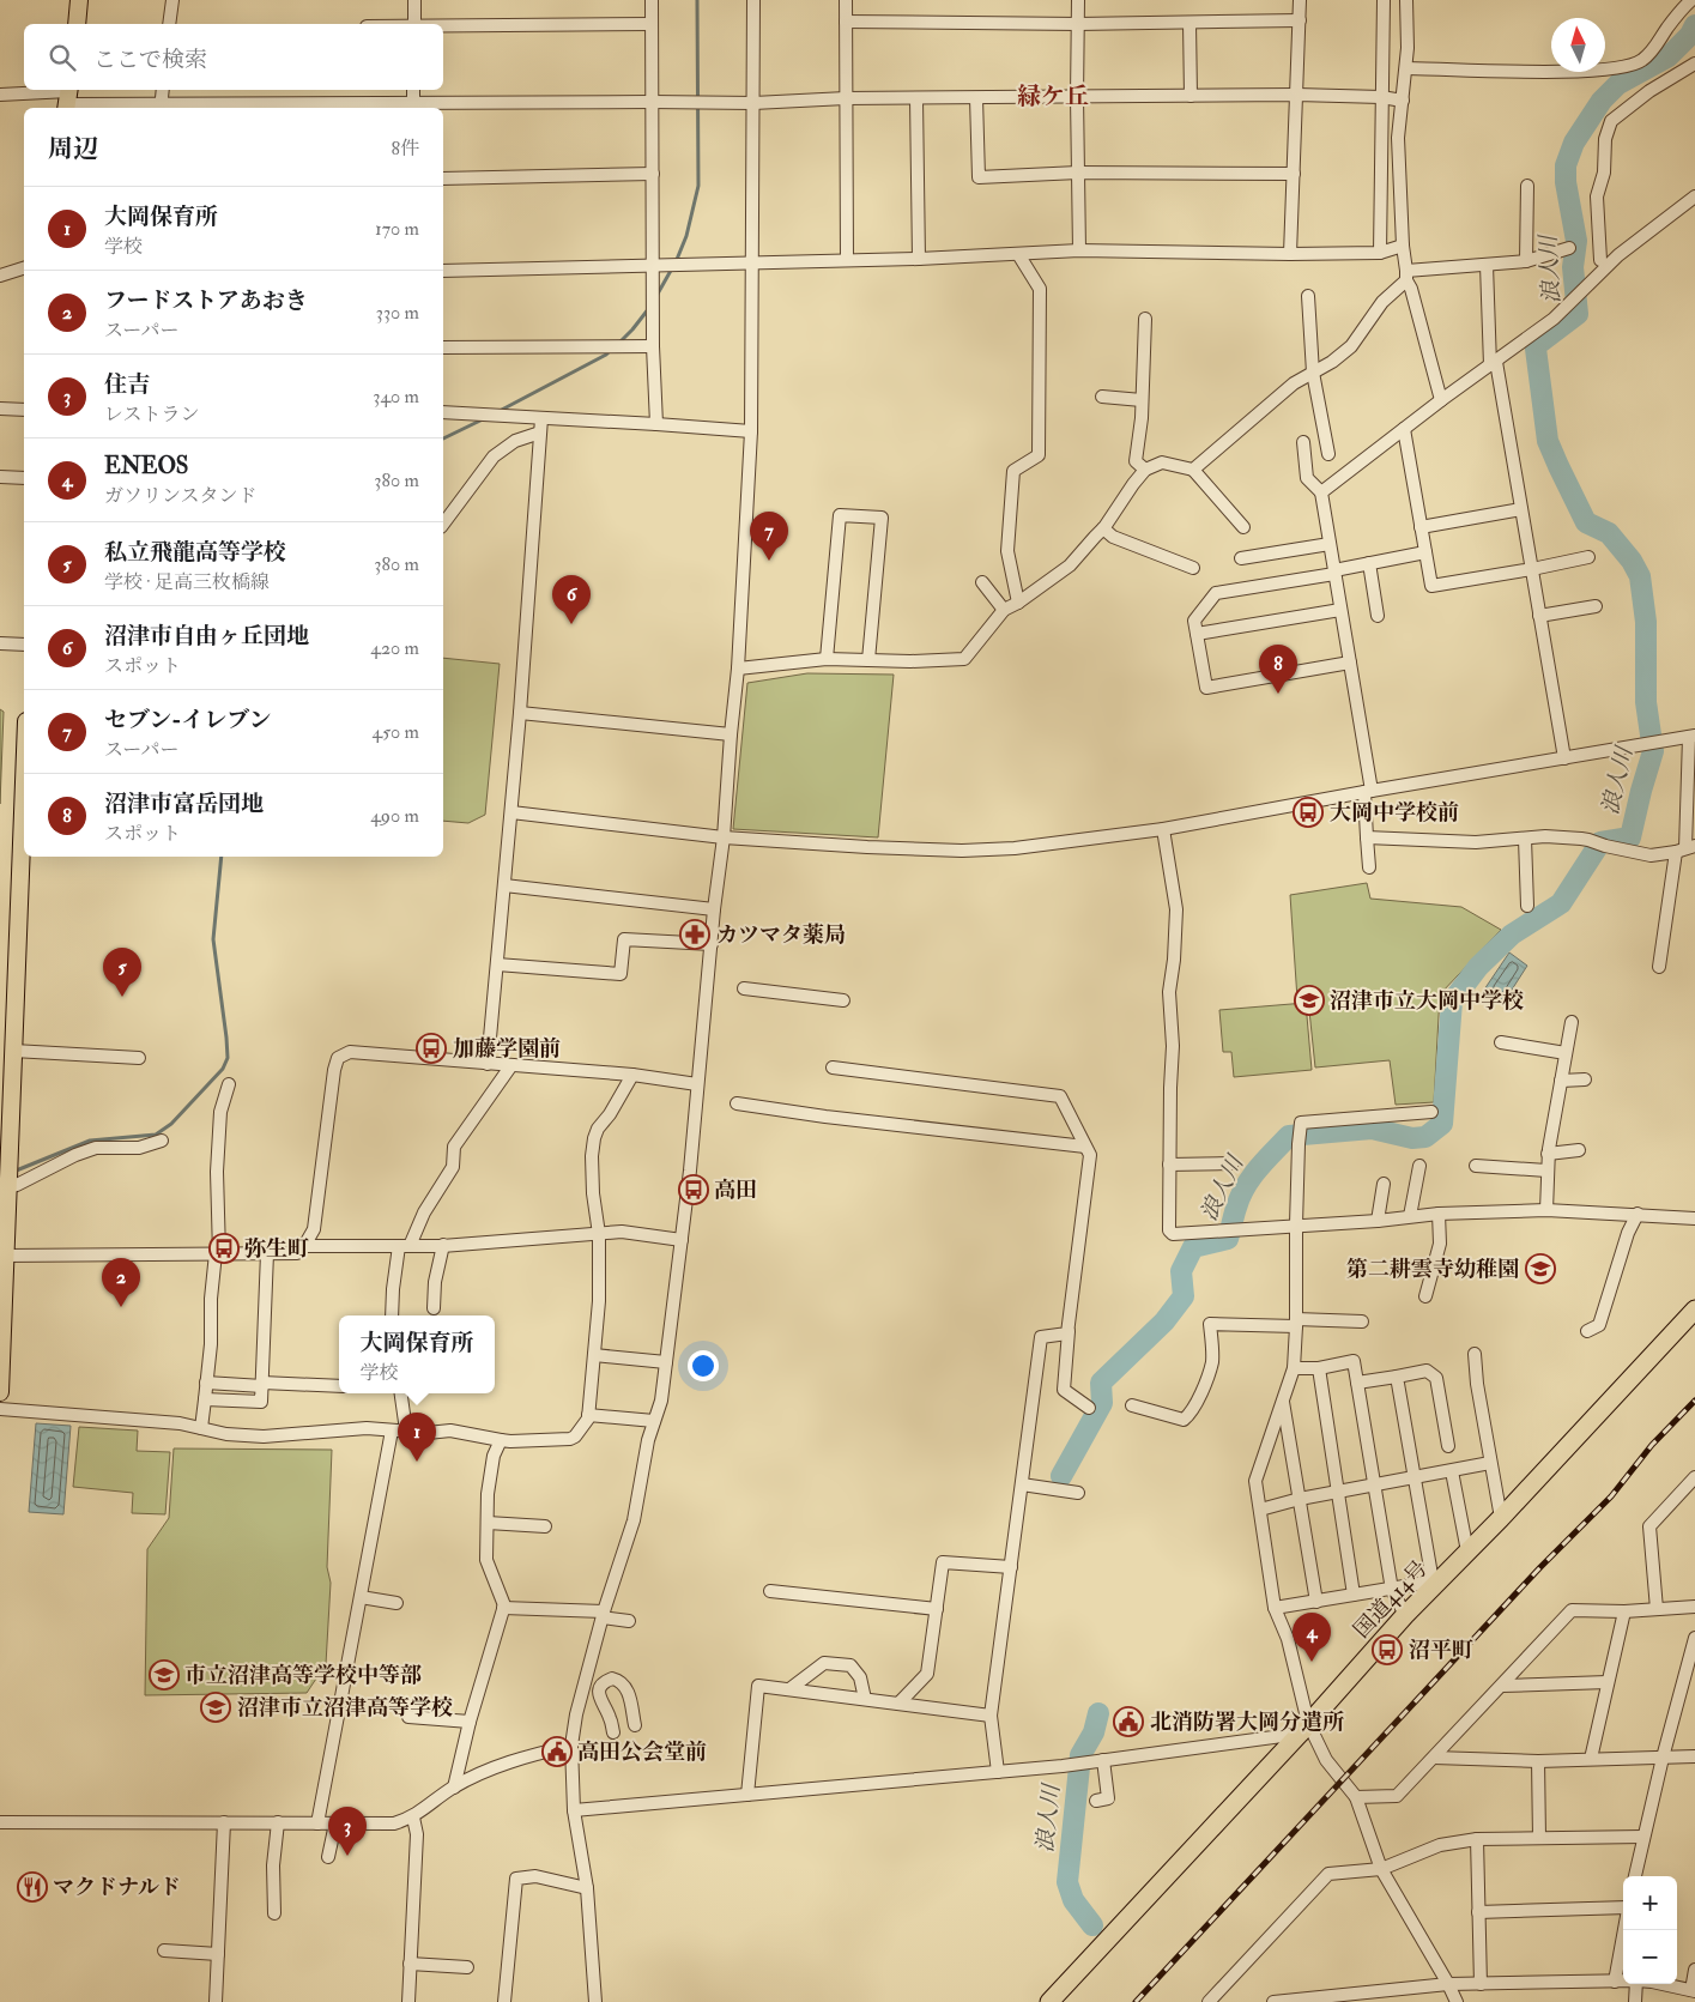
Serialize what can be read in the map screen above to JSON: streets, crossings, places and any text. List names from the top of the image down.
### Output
{
  "streets": {
    "highway": ["国道414号"]
  },
  "districts": ["緑ケ丘"],
  "water": ["浪人川"],
  "places": {
    "bus stop": [
      "大岡中学校前",
      "加藤学園前",
      "高田",
      "弥生町",
      "沼平町"
    ],
    "pharmacy": ["カツマタ薬局"],
    "school or university": [
      "沼津市立大岡中学校",
      "第二耕雲寺幼稚園",
      "市立沼津高等学校中等部",
      "沼津市立沼津高等学校"
    ],
    "public building": ["北消防署大岡分遣所", "高田公会堂前"],
    "restaurant": ["マクドナルド"]
  },
  "north": "top",
  "page": {
    "search": "ここで検索",
    "heading": ["周辺", "8件"],
    "list": [
      {
        "mark": "1",
        "name": "大岡保育所",
        "note": "学校",
        "value": "170 m"
      },
      {
        "mark": "2",
        "name": "フードストアあおき",
        "note": "スーパー",
        "value": "330 m"
      },
      {
        "mark": "3",
        "name": "住吉",
        "note": "レストラン",
        "value": "340 m"
      },
      {
        "mark": "4",
        "name": "ENEOS",
        "note": "ガソリンスタンド",
        "value": "380 m"
      },
      {
        "mark": "5",
        "name": "私立飛龍高等学校",
        "note": "学校 · 足高三枚橋線",
        "value": "380 m"
      },
      {
        "mark": "6",
        "name": "沼津市自由ヶ丘団地",
        "note": "スポット",
        "value": "420 m"
      },
      {
        "mark": "7",
        "name": "セブン-イレブン",
        "note": "スーパー",
        "value": "450 m"
      },
      {
        "mark": "8",
        "name": "沼津市富岳団地",
        "note": "スポット",
        "value": "490 m"
      }
    ],
    "pins": [
      "7",
      "6",
      "8",
      "5",
      "2",
      "1",
      "4",
      "3"
    ],
    "popup": ["大岡保育所", "学校"],
    "map_buttons": ["+", "−"]
  }
}
